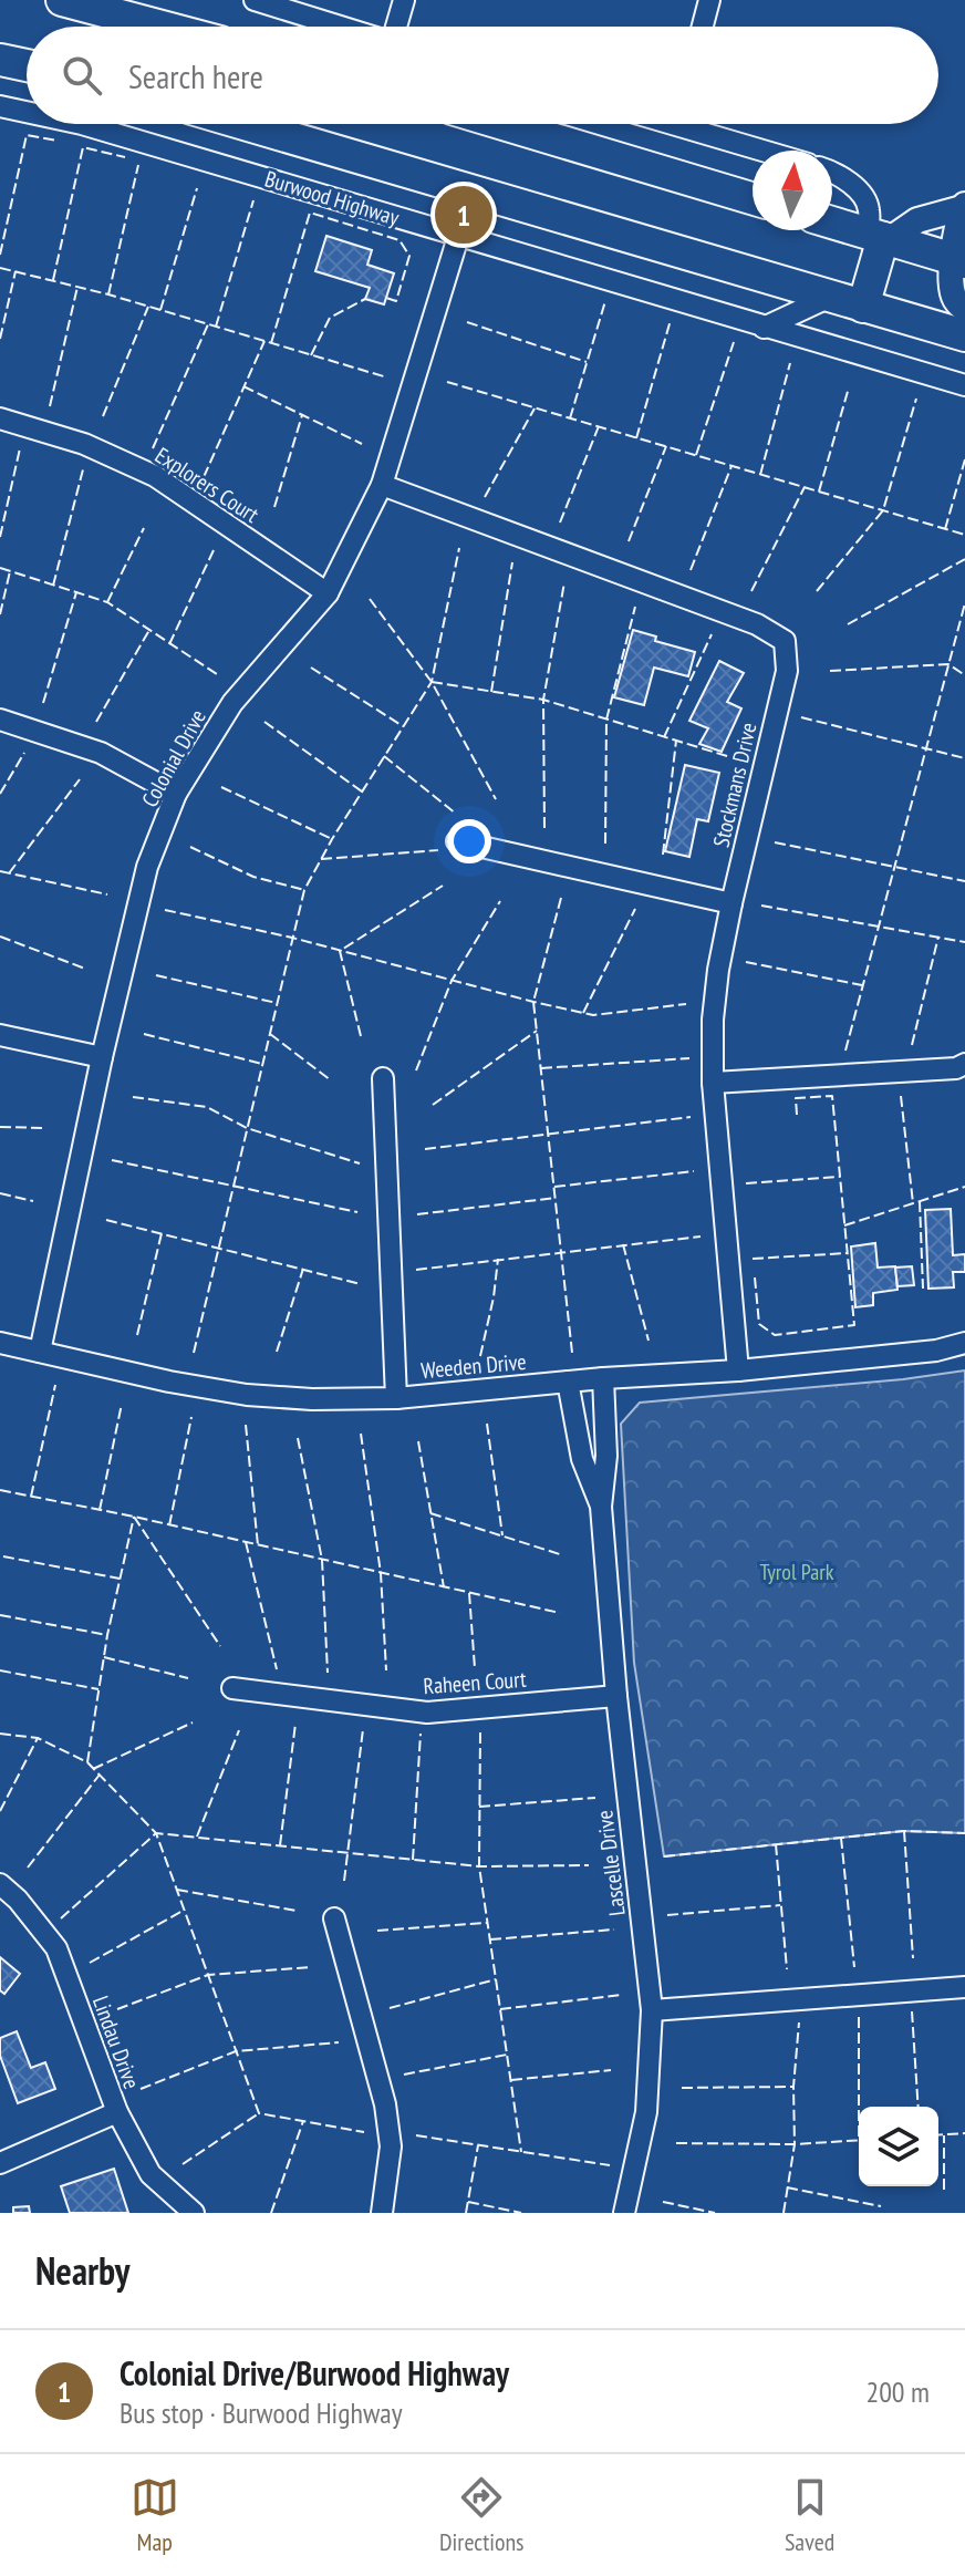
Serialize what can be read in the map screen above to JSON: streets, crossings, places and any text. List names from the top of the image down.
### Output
{
  "streets": {
    "street": [
      "Burwood Highway",
      "Explorers Court",
      "Colonial Drive",
      "Stockmans Drive",
      "Weeden Drive",
      "Raheen Court",
      "Lascelle Drive",
      "Lindau Drive"
    ]
  },
  "crossings": [
    ["Burwood Highway", "Colonial Drive"],
    ["Explorers Court", "Colonial Drive"],
    ["Colonial Drive", "Stockmans Drive"],
    ["Colonial Drive", "Weeden Drive"],
    ["Stockmans Drive", "Weeden Drive"],
    ["Weeden Drive", "Lascelle Drive"],
    ["Raheen Court", "Lascelle Drive"]
  ],
  "parks": ["Tyrol Park"],
  "north": "top",
  "page": {
    "search": "Search here",
    "pins": "1",
    "heading": "Nearby",
    "list": [
      {
        "mark": "1",
        "name": "Colonial Drive/Burwood Highway",
        "note": "Bus stop · Burwood Highway",
        "value": "200 m"
      }
    ],
    "nav": ["Map", "Directions", "Saved"]
  }
}
